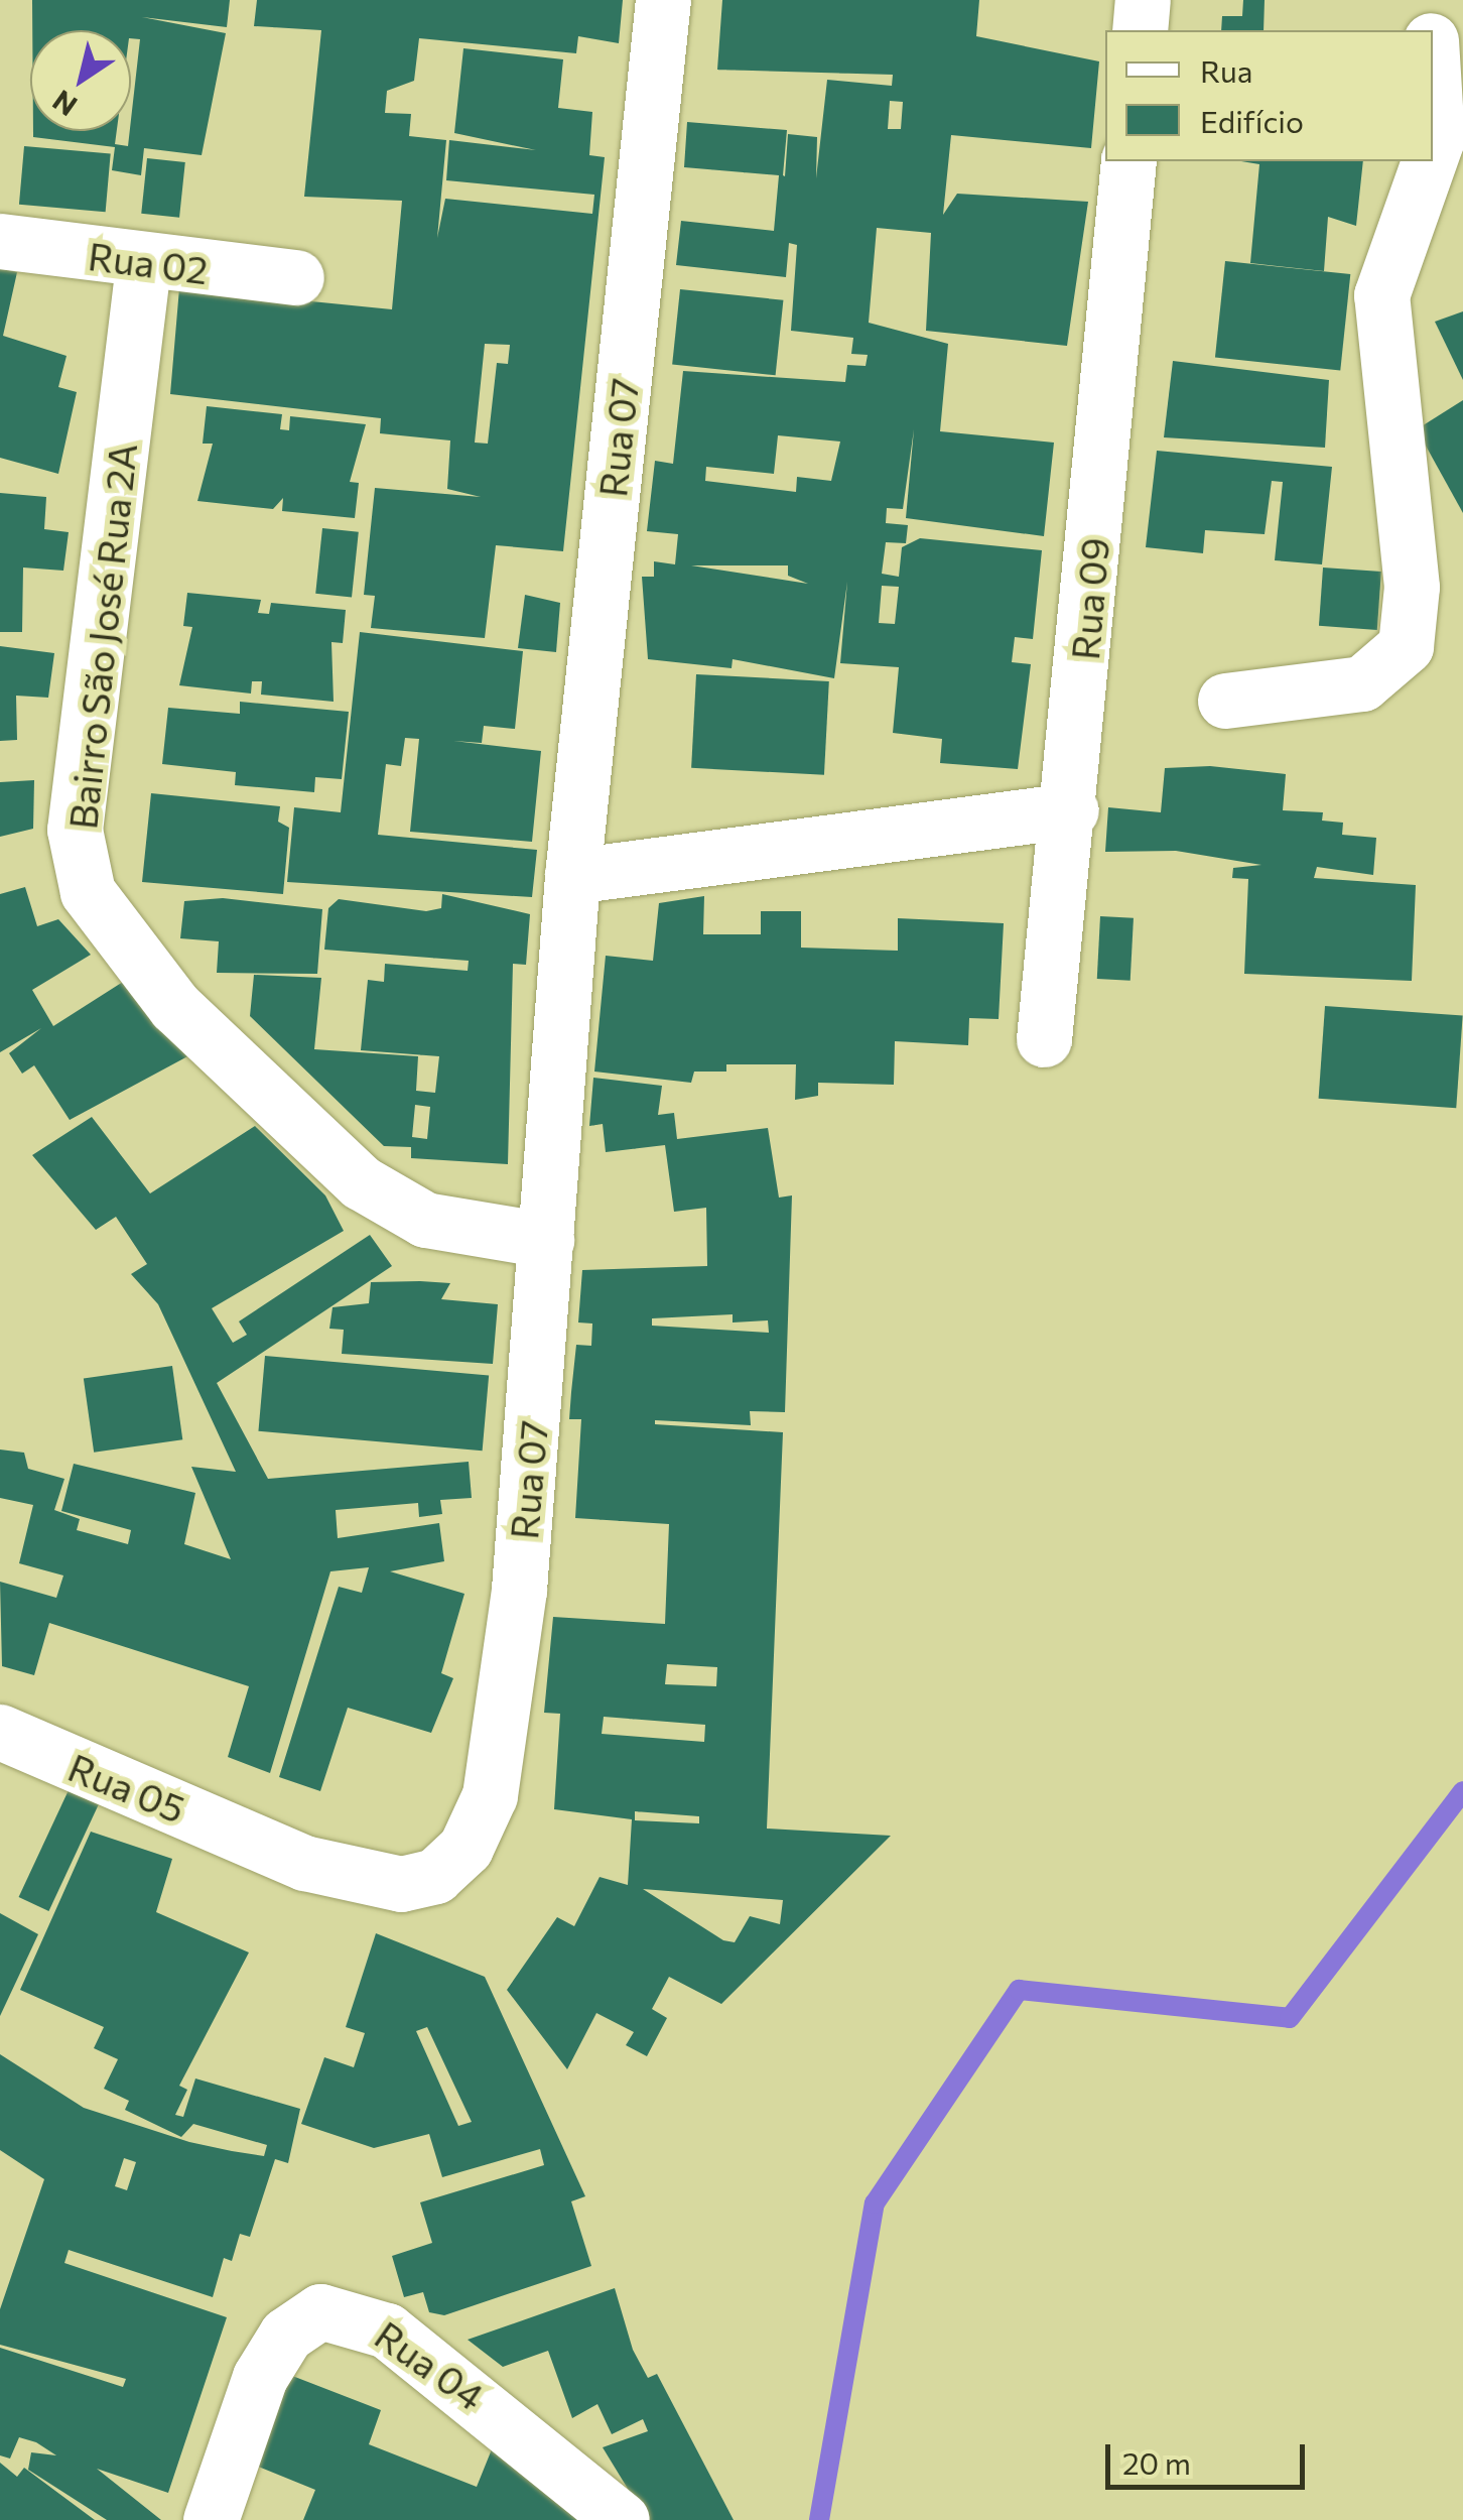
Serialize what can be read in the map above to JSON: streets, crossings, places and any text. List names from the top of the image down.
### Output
{
  "streets": {
    "street": [
      "Rua 02",
      "Rua 07",
      "Rua 09",
      "Bairro São José Rua 2A",
      "Rua 05",
      "Rua 04"
    ]
  },
  "crossings": [
    ["Rua 02", "Bairro São José Rua 2A"],
    ["Rua 07", "Bairro São José Rua 2A"],
    ["Rua 07", "Rua 05"]
  ],
  "legend": ["Rua", "Edifício"],
  "scale_bar": "20 m",
  "north": "bottom left"
}
